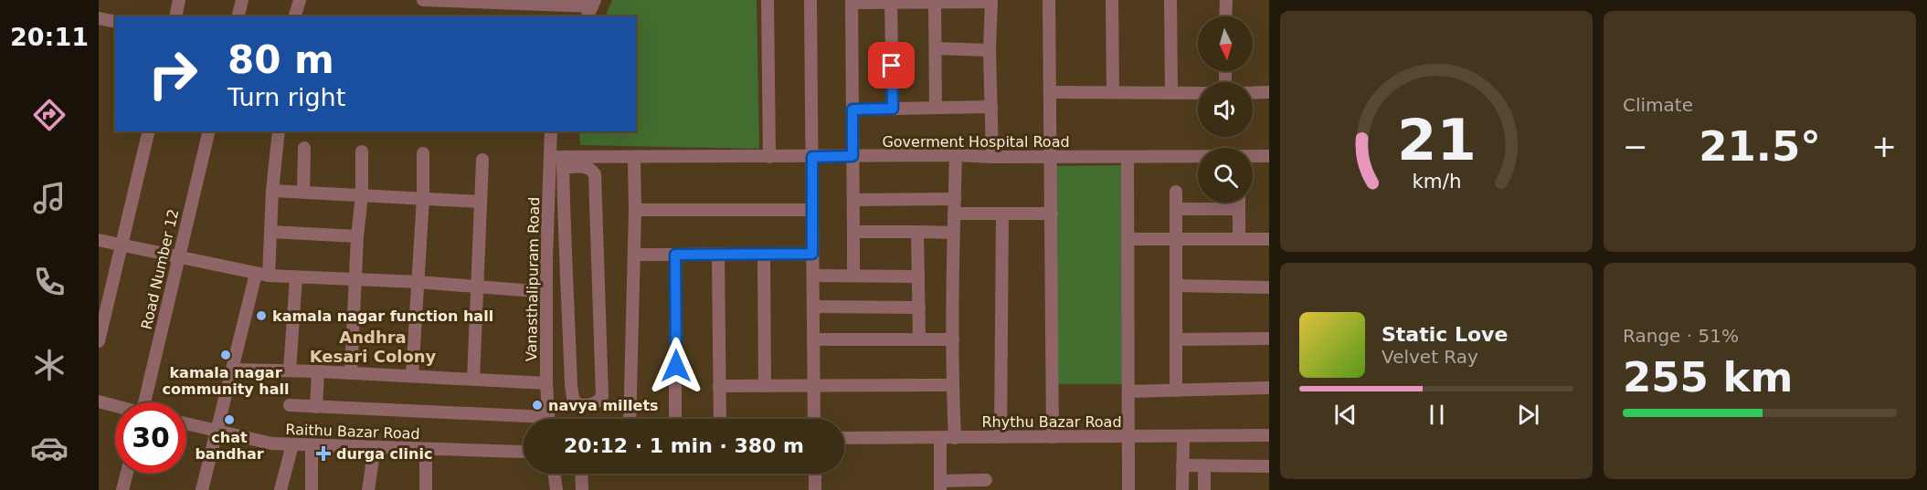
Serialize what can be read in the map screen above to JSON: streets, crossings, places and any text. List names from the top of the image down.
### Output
{
  "streets": {
    "street": [
      "Goverment Hospital Road",
      "Road Number 12",
      "Vanasthalipuram Road",
      "Rhythu Bazar Road",
      "Raithu Bazar Road"
    ]
  },
  "crossings": [
    ["Goverment Hospital Road", "Vanasthalipuram Road"]
  ],
  "districts": ["Andhra Kesari Colony"],
  "places": {
    "other": [
      "kamala nagar function hall",
      "kamala nagar community hall",
      "navya millets",
      "chat bandhar"
    ],
    "health": ["durga clinic"]
  },
  "north": "bottom",
  "page": {
    "tabs": "20:11",
    "tile": [
      "Climate",
      ["Range · 51%", "255 km"]
    ],
    "turn": ["80 m", "Turn right"],
    "heat": ["−", "21.5°", "+"],
    "song": ["Static Love", "Velvet Ray"],
    "limit": "30",
    "trip": "20:12 · 1 min · 380 m",
    "gauge": ["21", "km/h"]
  }
}
